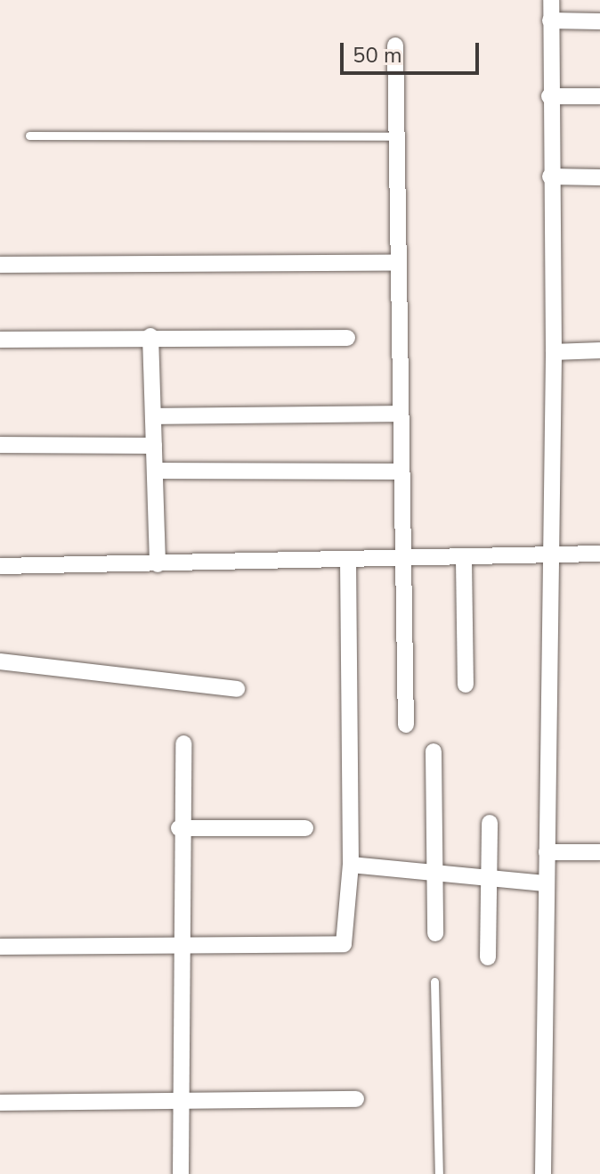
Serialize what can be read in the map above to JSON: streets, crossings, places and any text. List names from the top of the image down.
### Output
{
  "scale_bar": "50 m"
}
